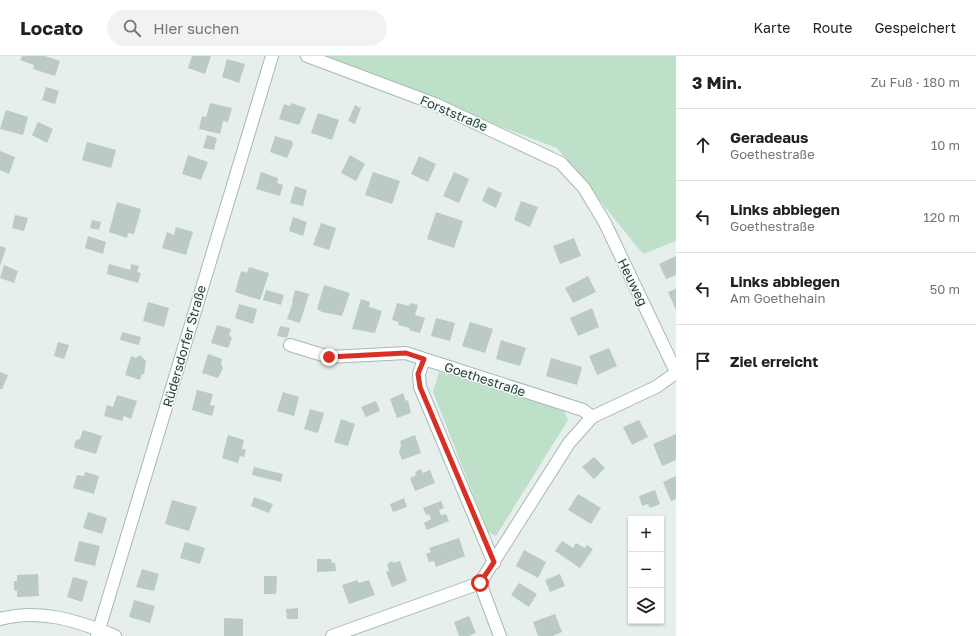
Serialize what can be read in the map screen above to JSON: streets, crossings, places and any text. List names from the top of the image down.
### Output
{
  "streets": {
    "street": [
      "Forststraße",
      "Heuweg",
      "Rüdersdorfer Straße",
      "Goethestraße"
    ]
  },
  "crossings": [
    ["Forststraße", "Heuweg"]
  ],
  "page": {
    "header": "Locato",
    "search": "Hier suchen",
    "nav": ["Karte", "Route", "Gespeichert"],
    "heading": ["3 Min.", "Zu Fuß · 180 m"],
    "list": [
      ["Geradeaus", "Goethestraße", "10 m"],
      ["Links abbiegen", "Goethestraße", "120 m"],
      ["Links abbiegen", "Am Goethehain", "50 m"],
      "Ziel erreicht"
    ],
    "map_buttons": ["+", "−"]
  }
}
